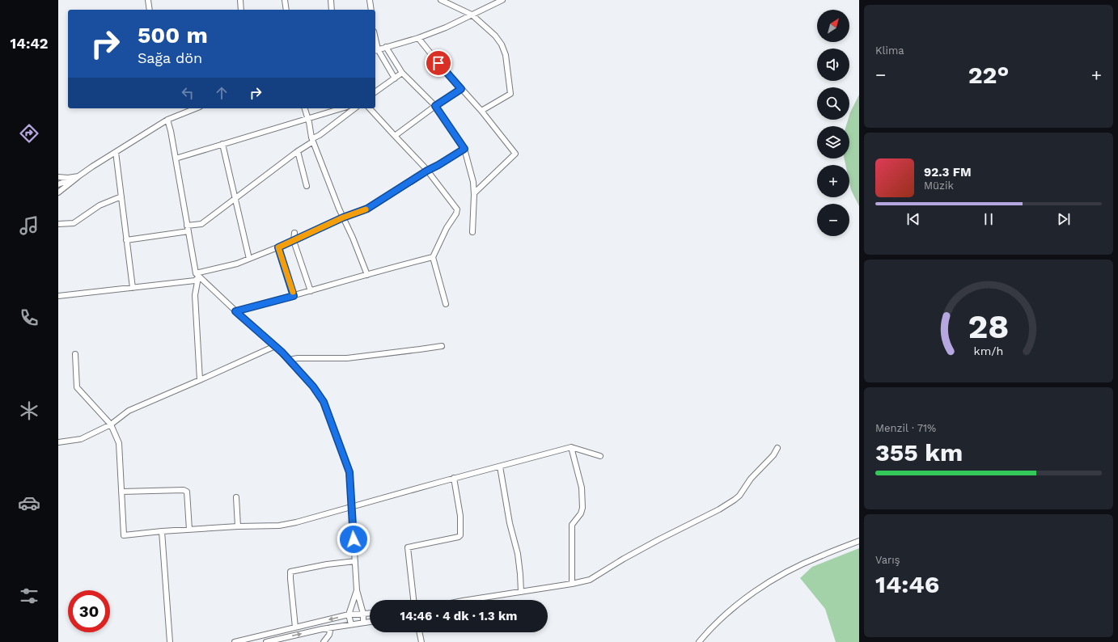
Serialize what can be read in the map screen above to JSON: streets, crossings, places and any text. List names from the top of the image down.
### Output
{
  "north": "top right",
  "page": {
    "tabs": "14:42",
    "tile": [
      "Klima",
      ["Menzil · 71%", "355 km"],
      ["Varış", "14:46"]
    ],
    "map_buttons": ["+", "−"],
    "turn": ["500 m", "Sağa dön"],
    "heat": ["−", "22°", "+"],
    "song": ["92.3 FM", "Müzik"],
    "limit": "30",
    "trip": "14:46 · 4 dk · 1.3 km",
    "gauge": ["28", "km/h"]
  }
}
